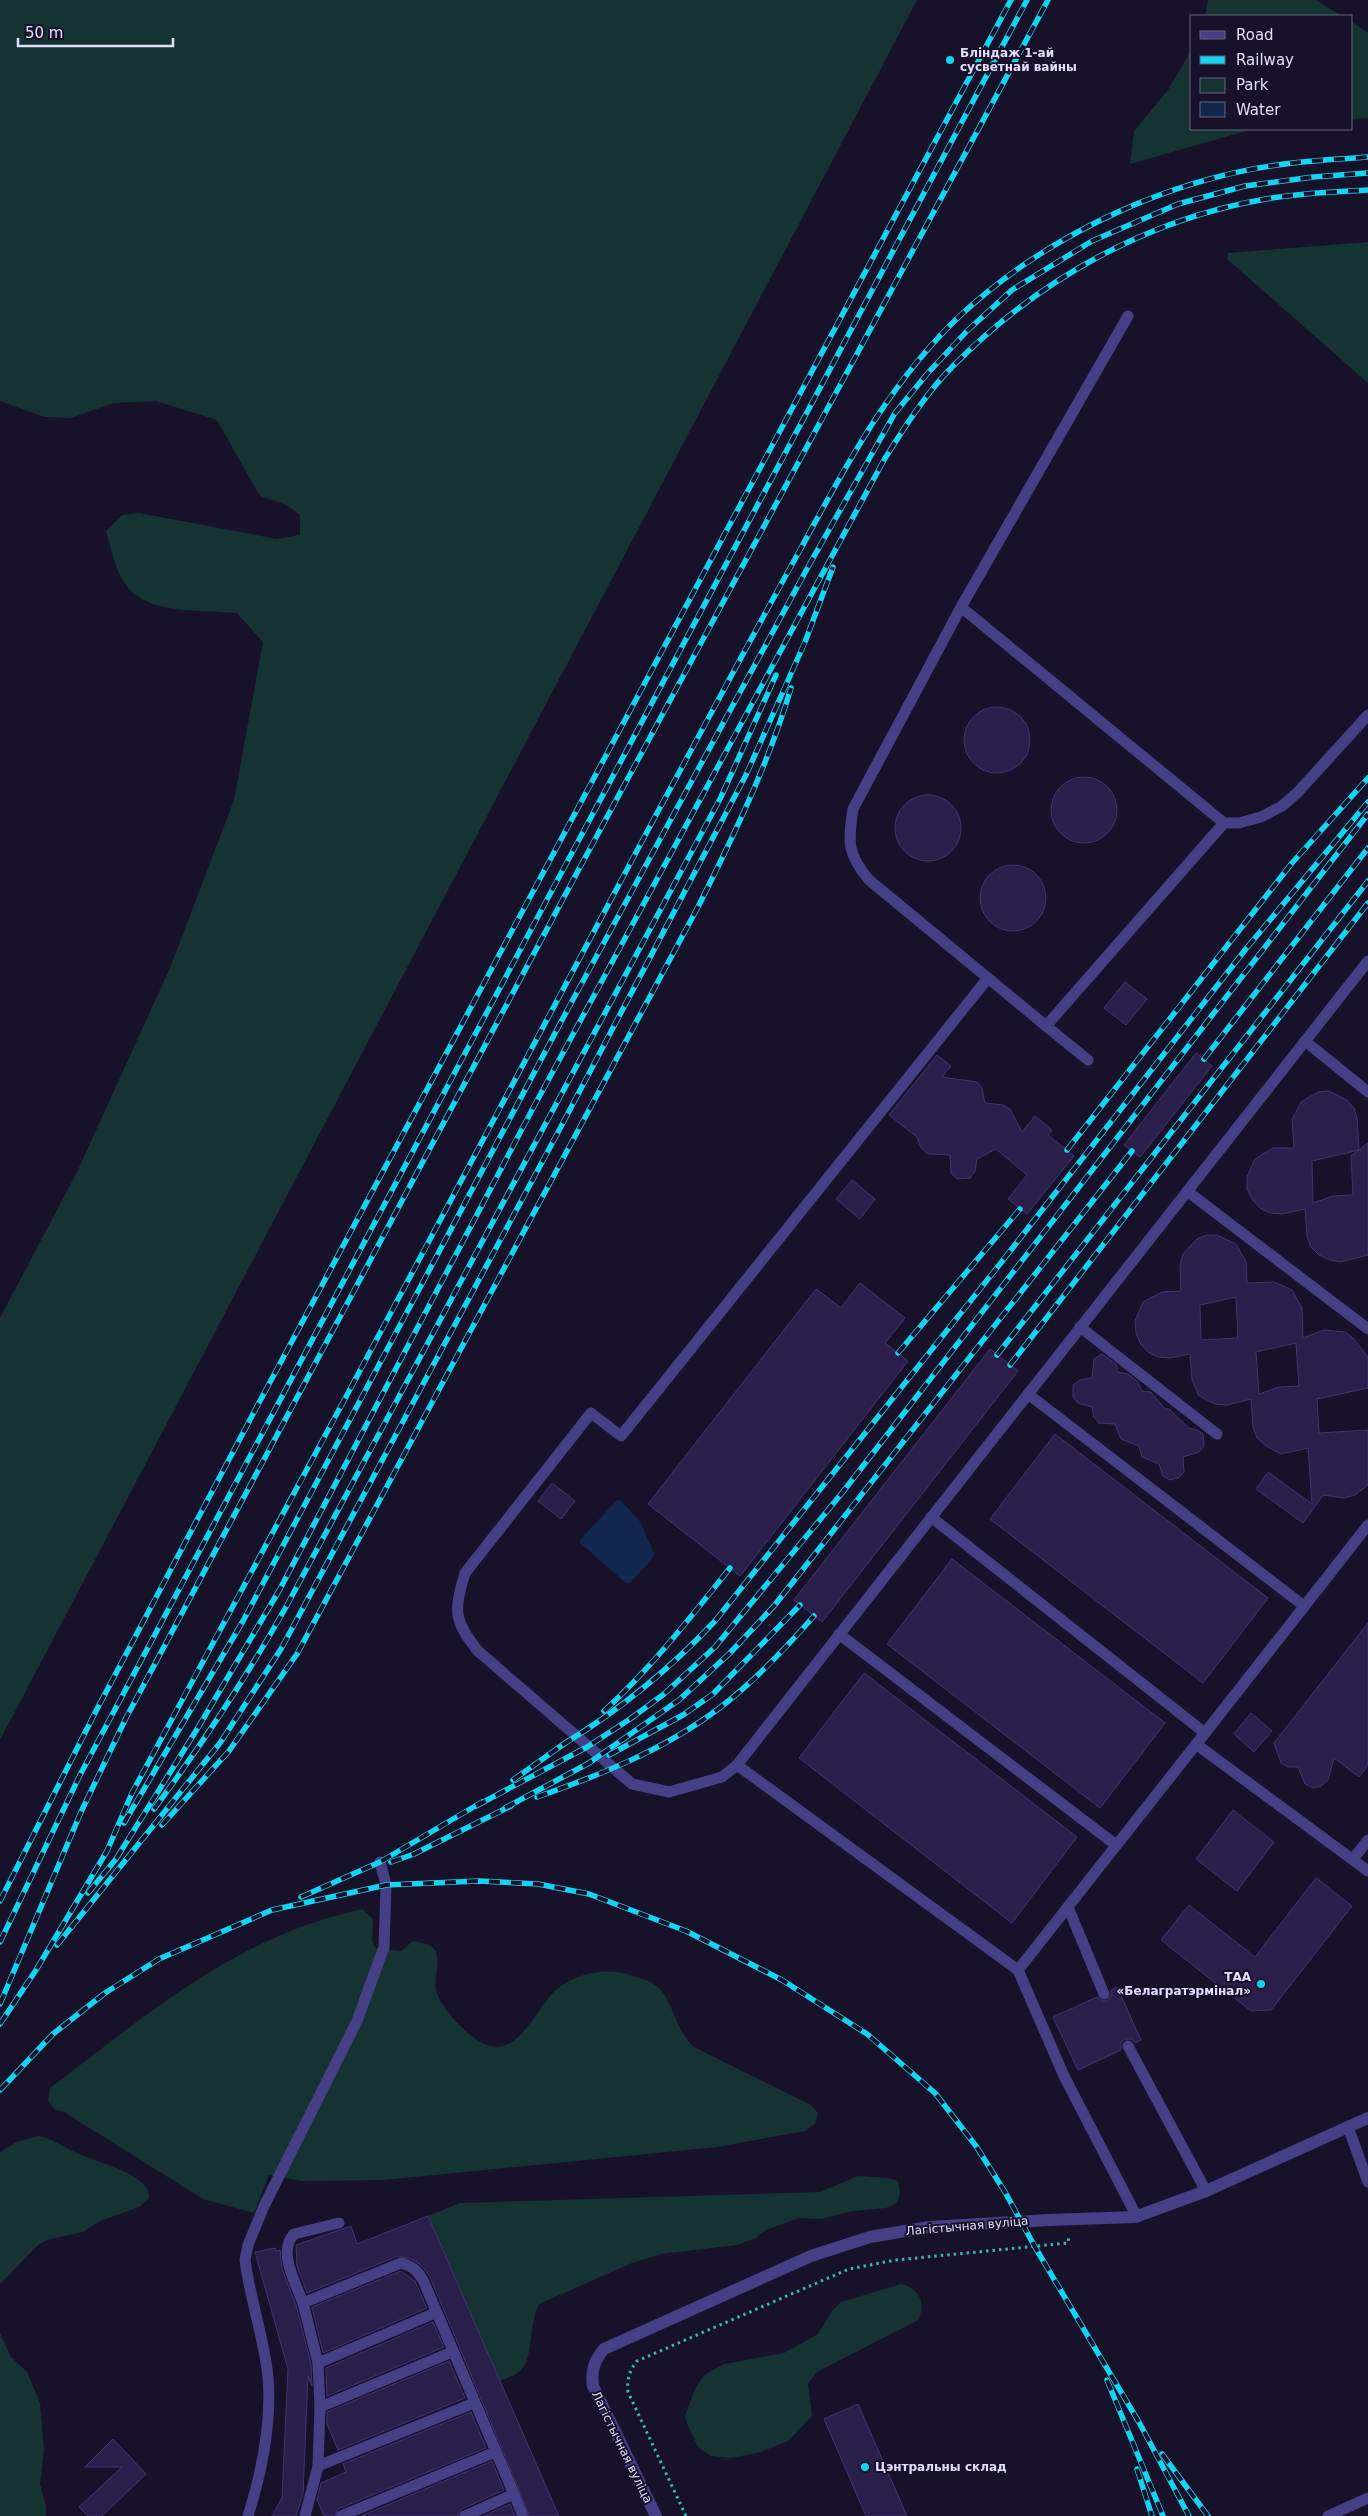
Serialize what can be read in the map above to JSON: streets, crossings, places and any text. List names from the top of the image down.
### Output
{
  "streets": {
    "street": ["Лагістычная вуліца"]
  },
  "places": ["Бліндаж 1-ай сусветнай вайны", "ТАА «Белагратэрмінал»", "Цэнтральны склад"],
  "legend": [
    "Road",
    "Railway",
    "Park",
    "Water"
  ],
  "scale_bar": "50 m"
}
